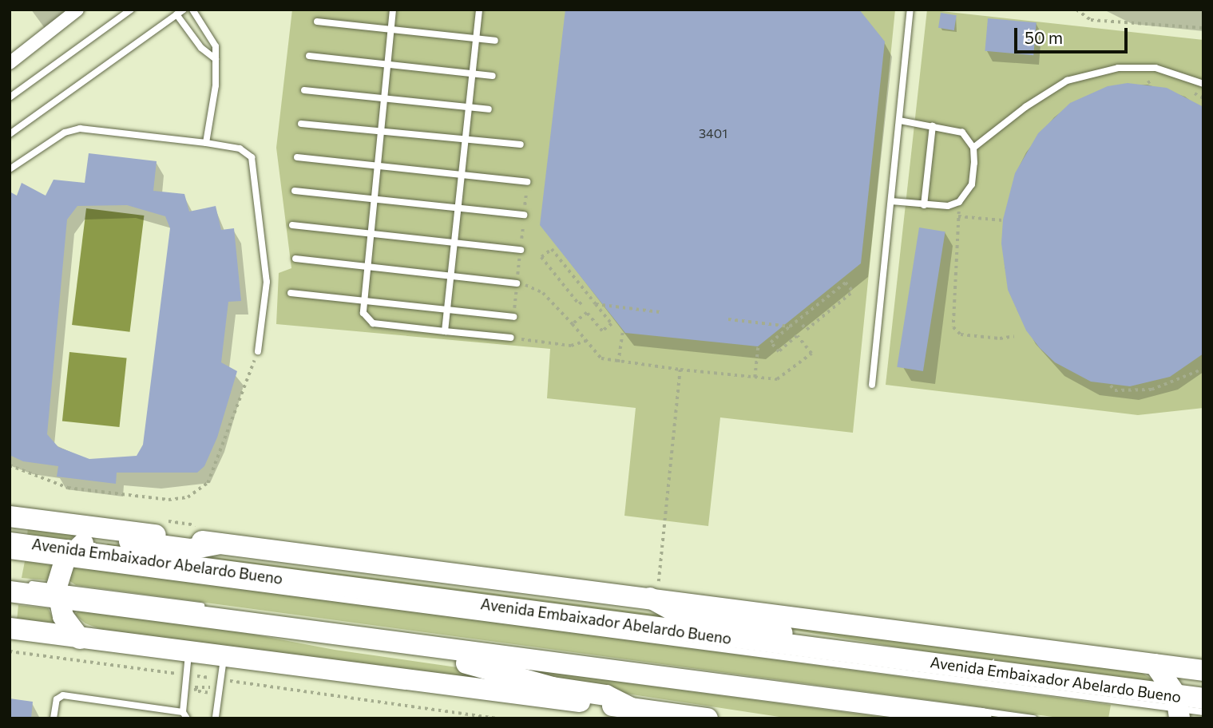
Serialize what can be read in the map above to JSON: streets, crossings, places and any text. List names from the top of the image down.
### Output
{
  "streets": {
    "main road": ["Avenida Embaixador Abelardo Bueno"]
  },
  "house_numbers": ["3401"],
  "scale_bar": "50 m"
}
